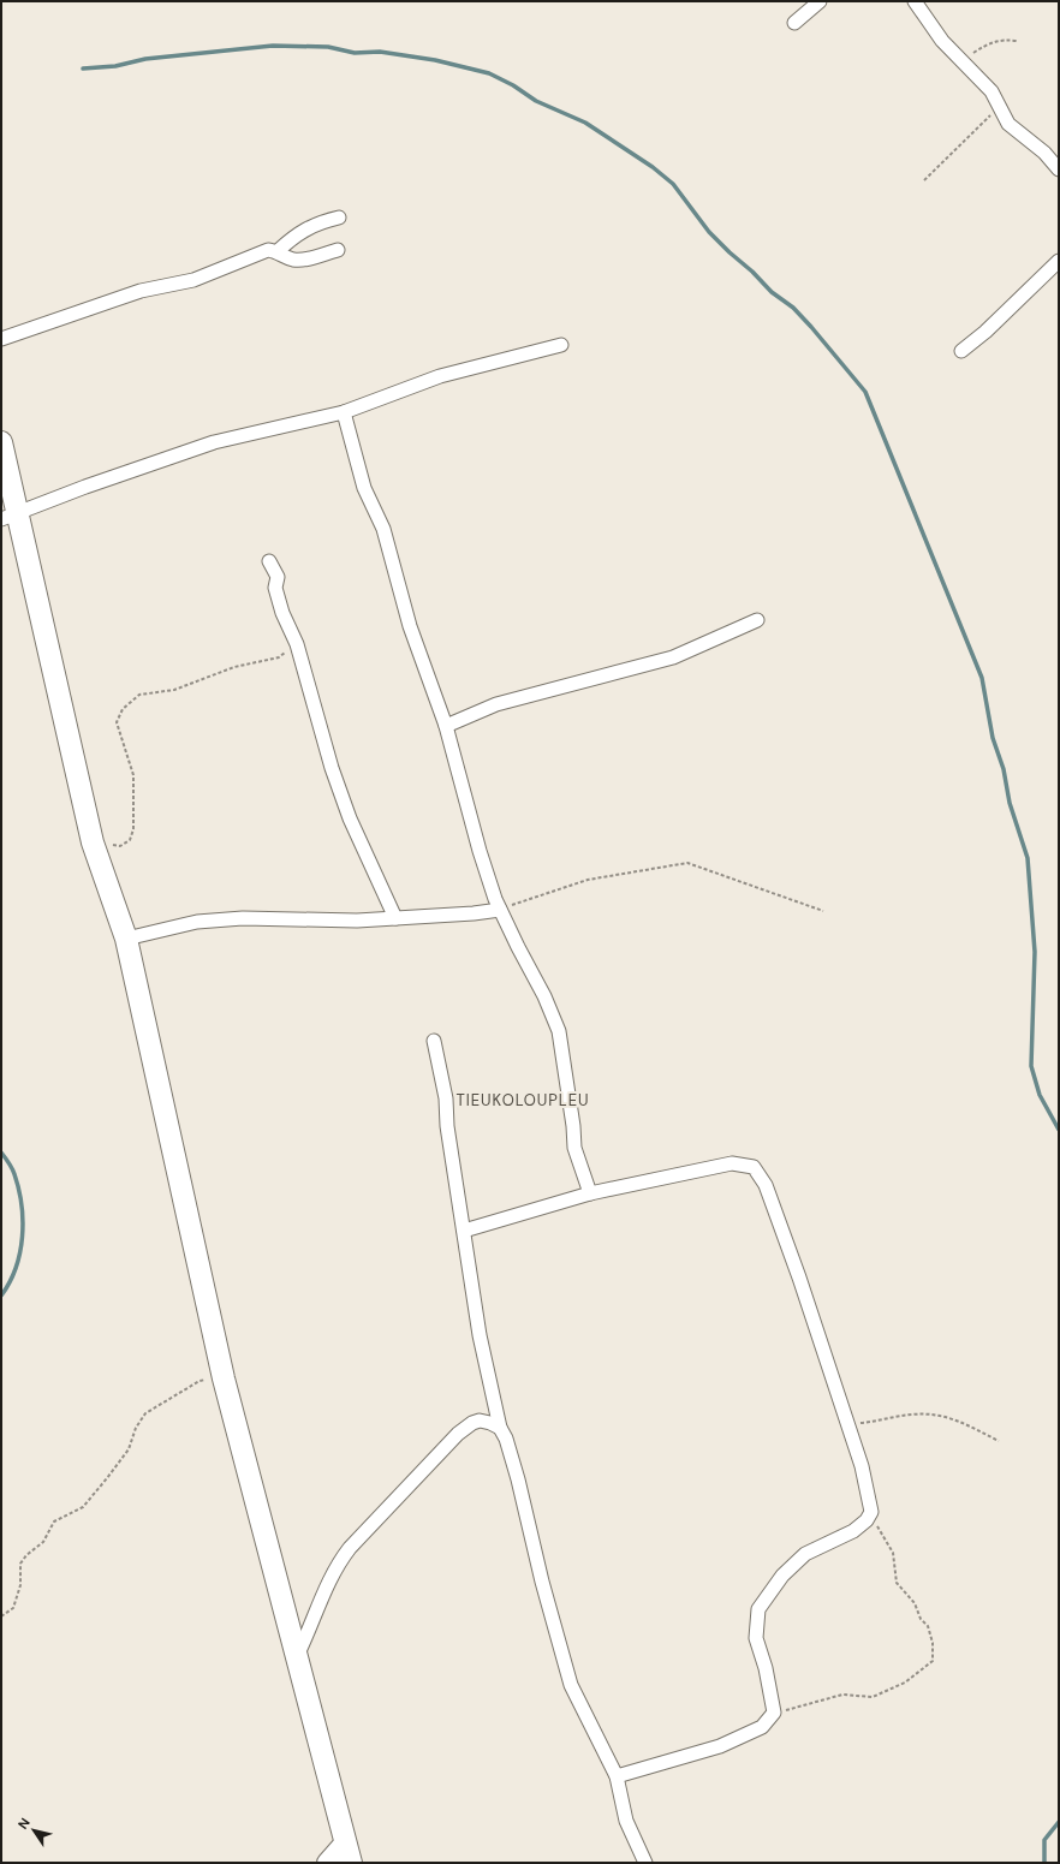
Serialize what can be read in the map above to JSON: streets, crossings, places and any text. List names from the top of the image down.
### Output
{
  "districts": ["TIEUKOLOUPLEU"],
  "north": "top left"
}
